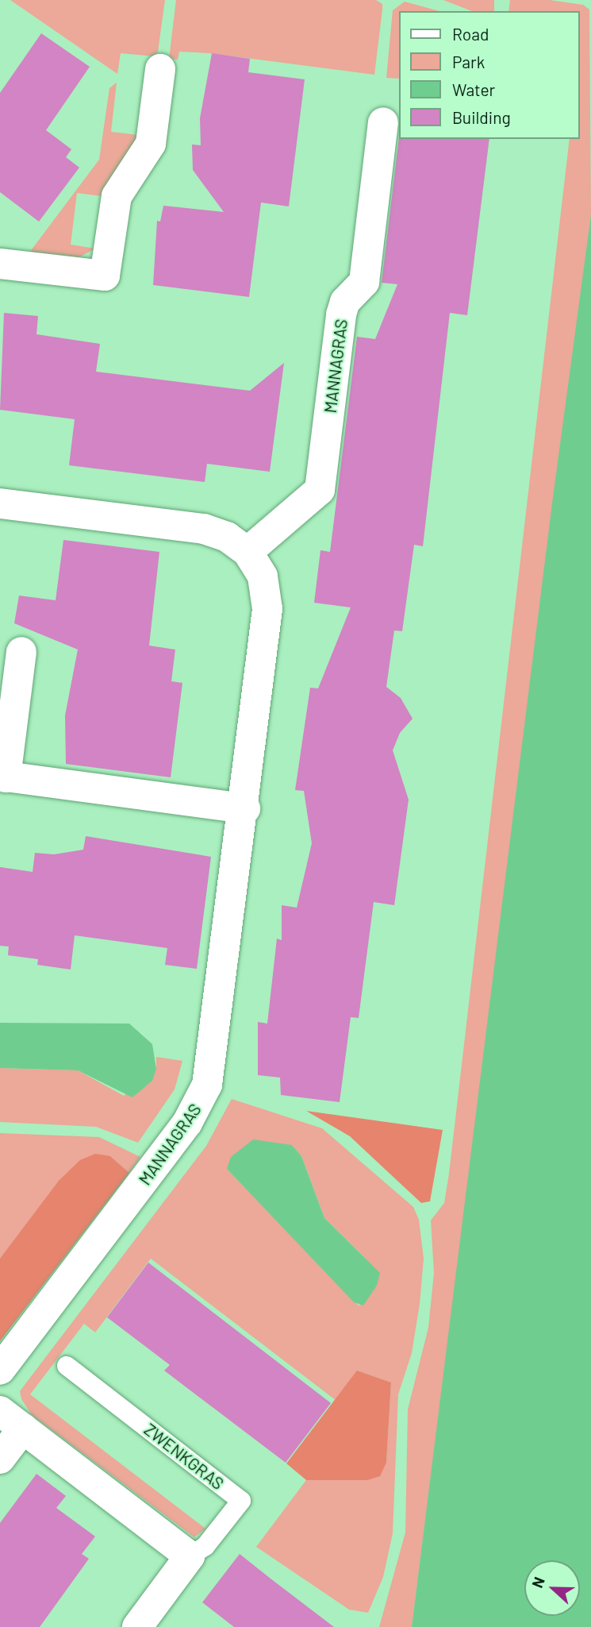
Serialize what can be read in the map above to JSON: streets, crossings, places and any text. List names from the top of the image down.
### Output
{
  "streets": {
    "street": ["MANNAGRAS", "ZWENKGRAS"]
  },
  "legend": [
    "Road",
    "Park",
    "Water",
    "Building"
  ],
  "north": "left"
}
